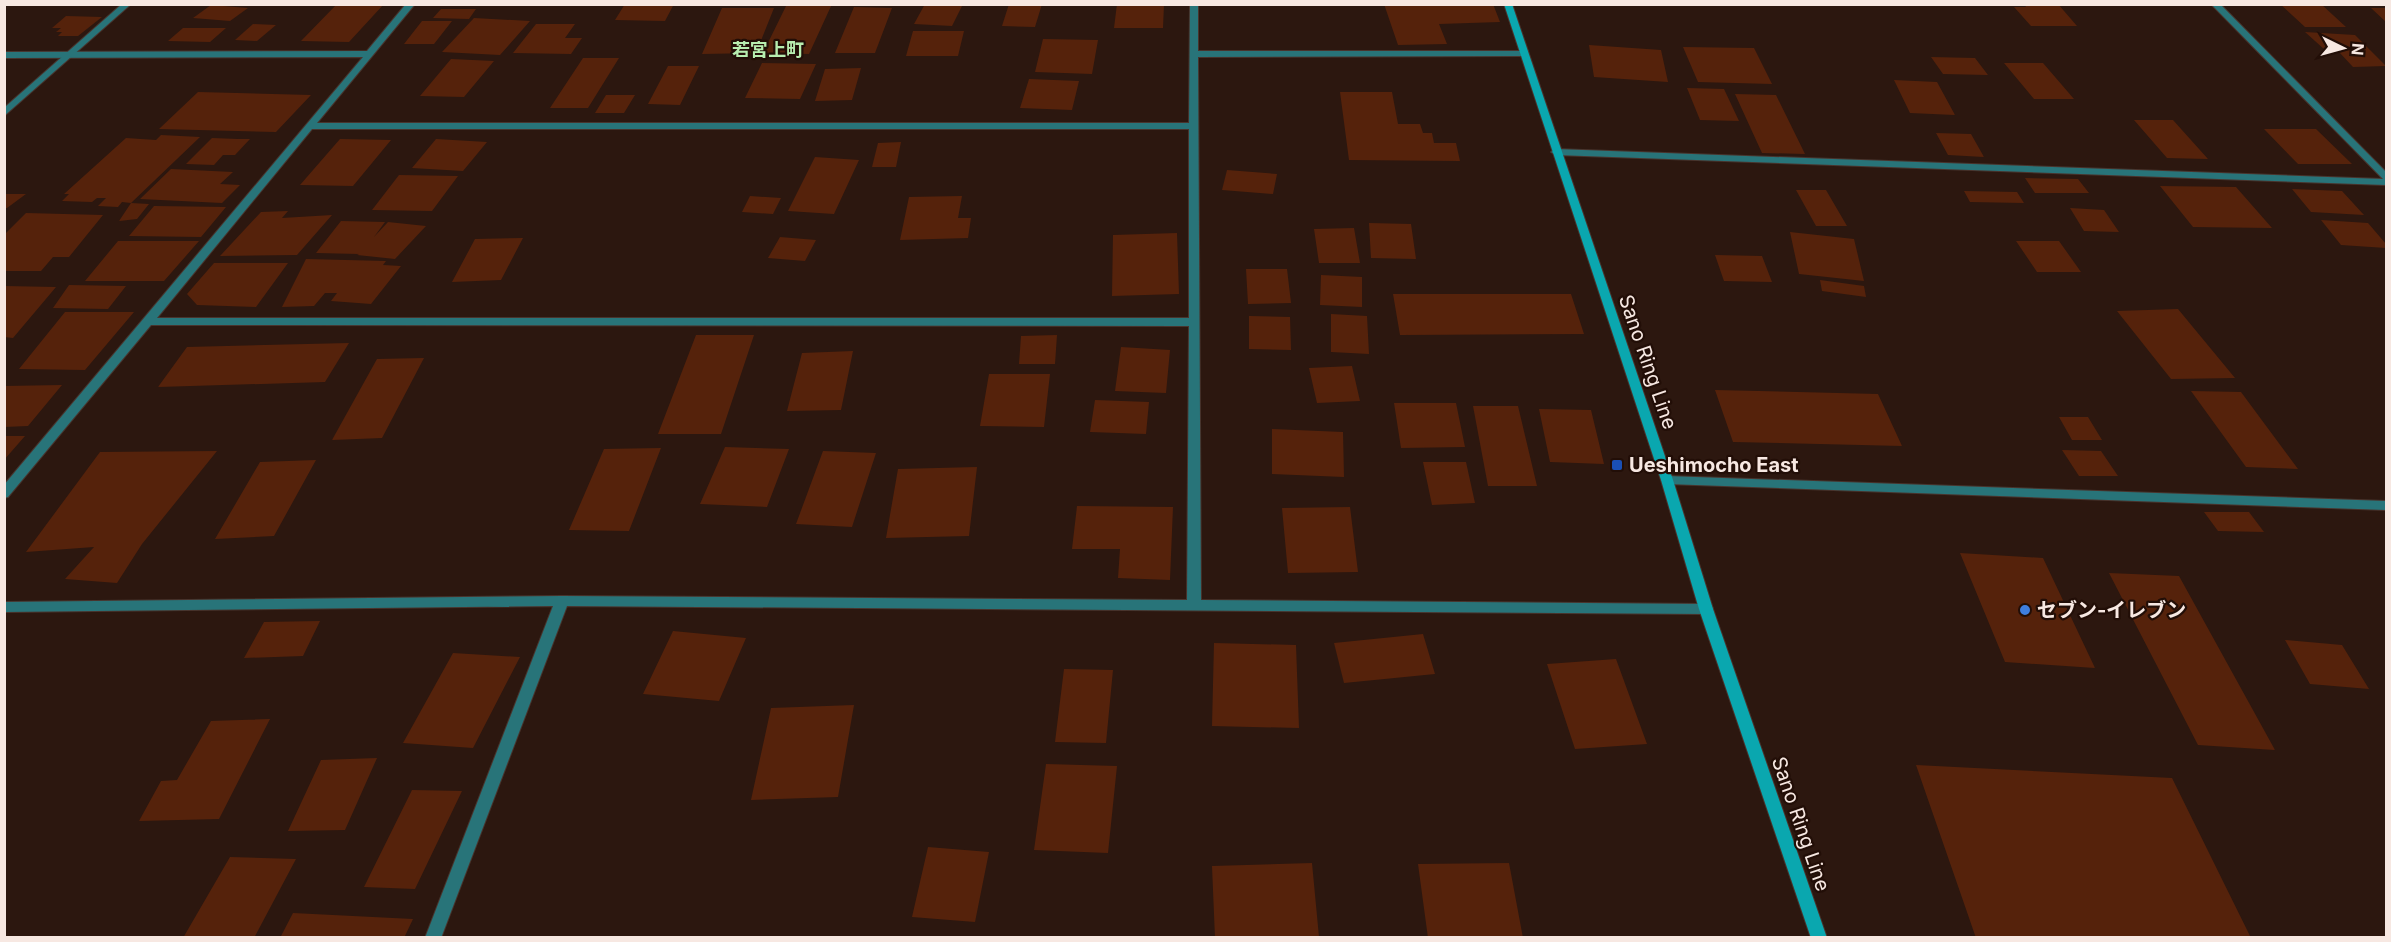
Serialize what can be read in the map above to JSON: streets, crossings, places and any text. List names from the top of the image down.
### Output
{
  "streets": {
    "main road": ["Sano Ring Line"]
  },
  "districts": ["若宮上町"],
  "places": {
    "transit": ["Ueshimocho East"],
    "other": ["セブン-イレブン"]
  },
  "north": "right"
}
